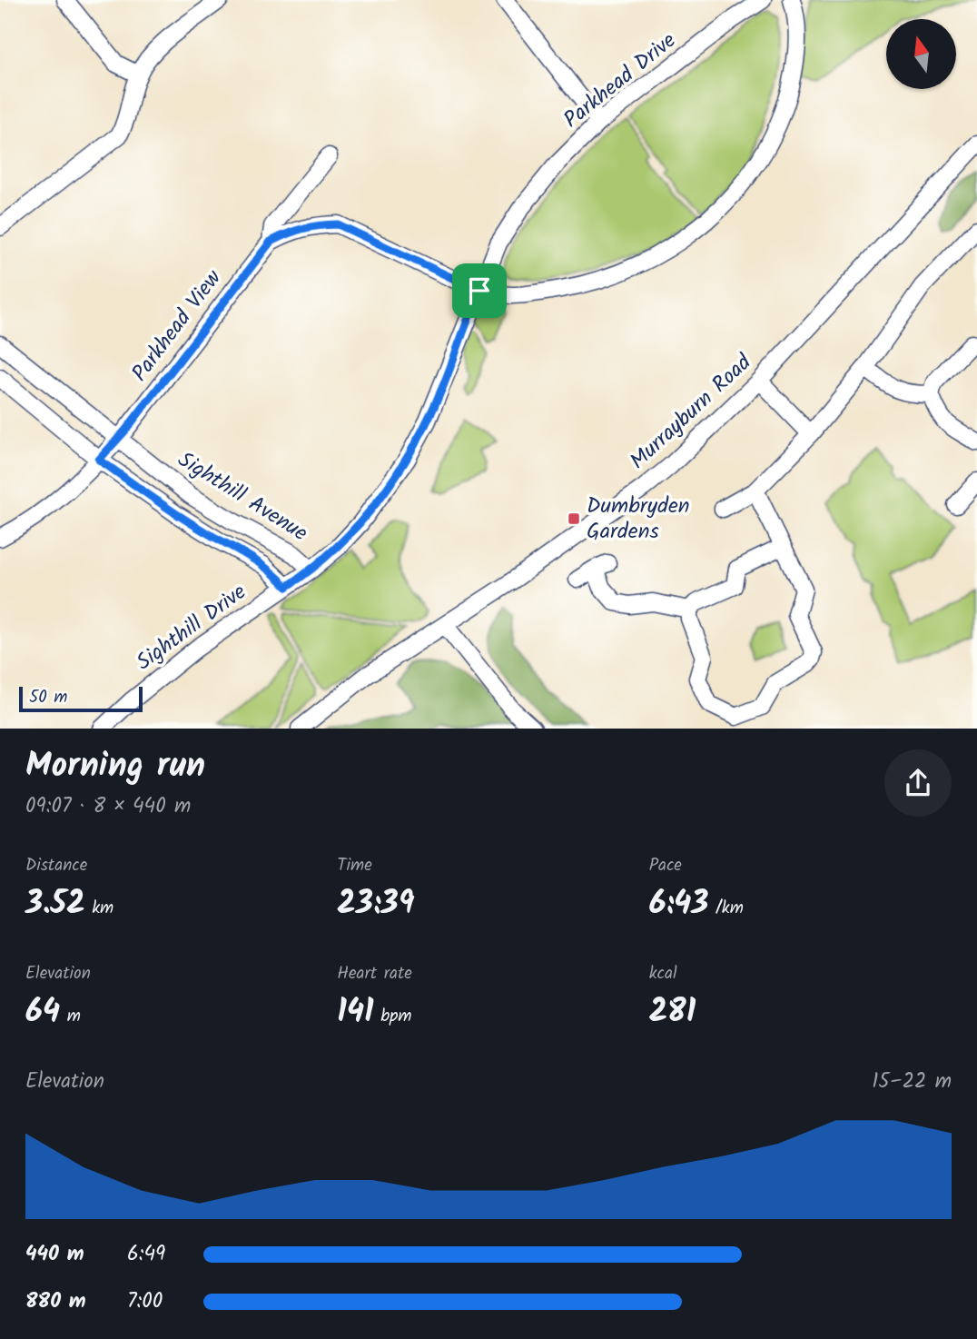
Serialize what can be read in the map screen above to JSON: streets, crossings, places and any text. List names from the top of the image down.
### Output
{
  "streets": {
    "street": [
      "Parkhead Drive",
      "Parkhead View",
      "Murrayburn Road",
      "Sighthill Avenue",
      "Sighthill Drive"
    ]
  },
  "crossings": [
    ["Parkhead Drive", "Parkhead View"],
    ["Parkhead Drive", "Sighthill Avenue"],
    ["Parkhead Drive", "Sighthill Drive"],
    ["Parkhead View", "Sighthill Avenue"],
    ["Sighthill Avenue", "Sighthill Drive"]
  ],
  "places": {
    "transit": ["Dumbryden Gardens"]
  },
  "scale_bar": "50 m",
  "north": "top",
  "page": {
    "scale": "50 m",
    "heading": ["Morning run", "09:07 · 8 × 440 m"],
    "stats": [
      ["Distance", "3.52 km"],
      ["Time", "23:39"],
      ["Pace", "6:43 /km"],
      ["Elevation", "64 m"],
      ["Heart rate", "141 bpm"],
      ["kcal", "281"]
    ],
    "chart": ["Elevation", "15–22 m"],
    "list": [
      {
        "name": "440 m",
        "note": "6:49"
      },
      {
        "name": "880 m",
        "note": "7:00"
      }
    ]
  }
}
